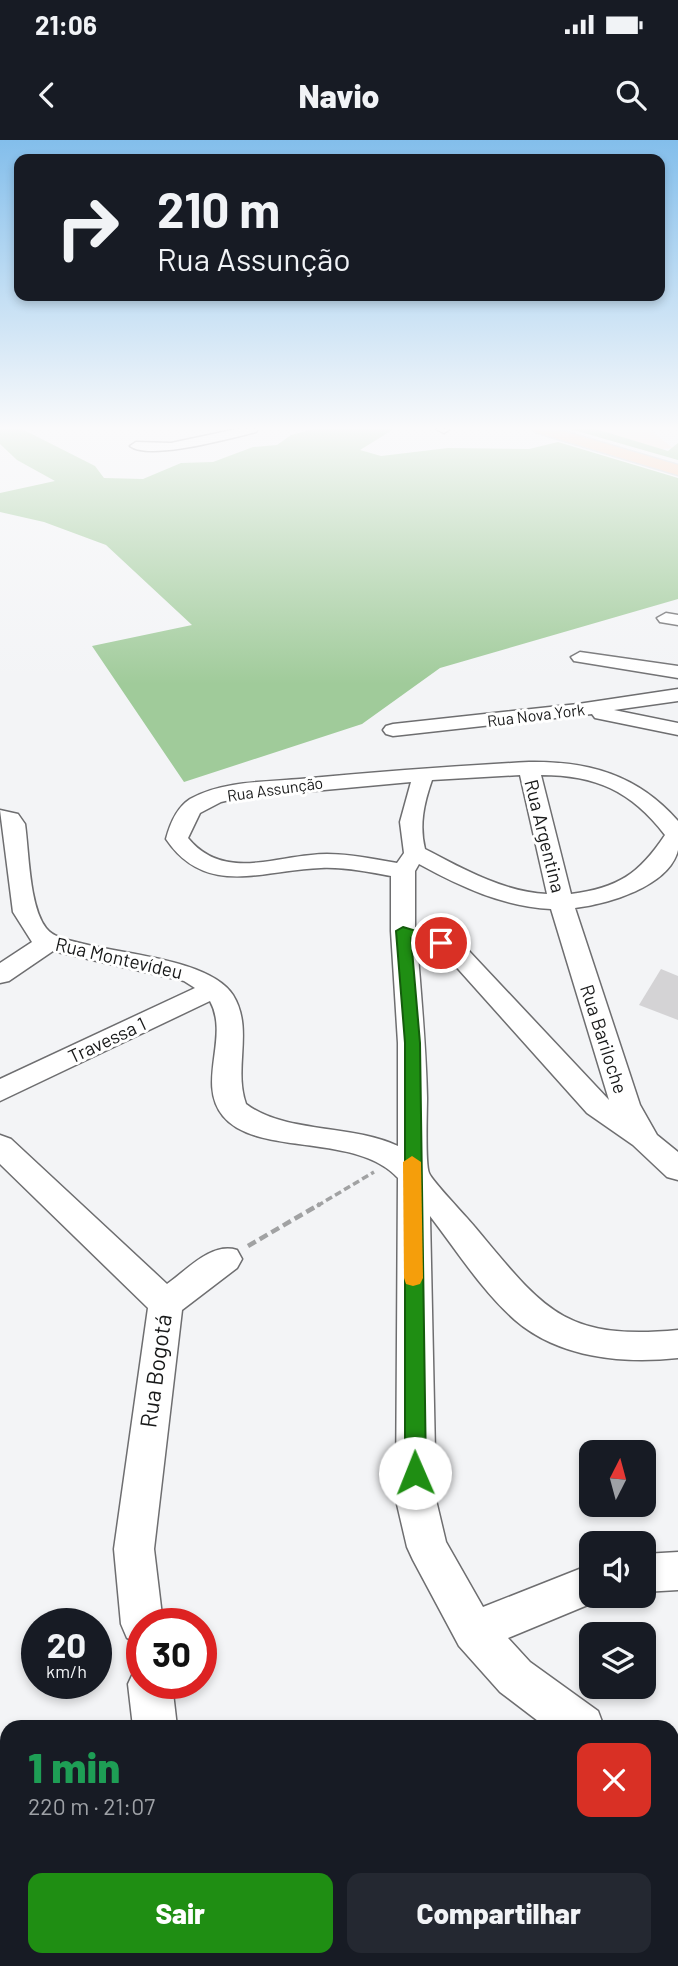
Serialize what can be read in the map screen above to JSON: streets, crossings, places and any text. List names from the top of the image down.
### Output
{
  "streets": {
    "street": [
      "Rua Nova York",
      "Rua Assunção",
      "Rua Argentina",
      "Rua Montevídeu",
      "Rua Bariloche",
      "Travessa 1",
      "Rua Bogotá"
    ]
  },
  "crossings": [
    ["Rua Argentina", "Rua Bariloche"],
    ["Rua Montevídeu", "Travessa 1"]
  ],
  "north": "top",
  "page": {
    "status": "21:06",
    "header": "Navio",
    "turn": ["210 m", "Rua Assunção"],
    "speed": "20 km/h",
    "limit": "30",
    "heading": ["1 min", "220 m · 21:07"],
    "buttons": ["Sair", "Compartilhar"]
  }
}
